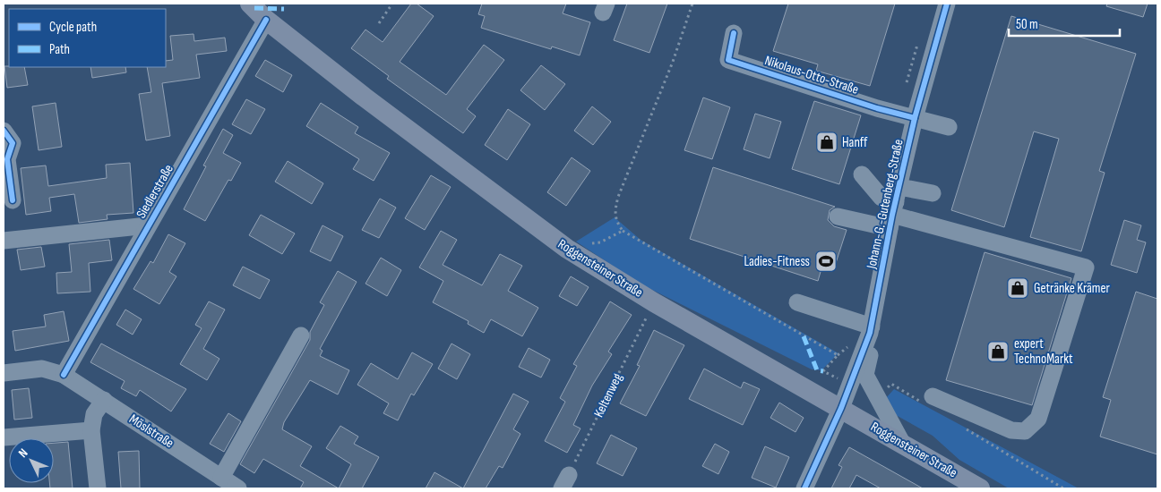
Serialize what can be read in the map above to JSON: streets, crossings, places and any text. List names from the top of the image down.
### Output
{
  "streets": {
    "main road": ["Roggensteiner Straße"],
    "street": [
      "Nikolaus-Otto-Straße",
      "Siedlerstraße",
      "Johann-G.-Gutenberg-Straße",
      "Möslstraße"
    ],
    "path": ["Keltenweg"]
  },
  "crossings": [
    ["Nikolaus-Otto-Straße", "Johann-G.-Gutenberg-Straße"],
    ["Siedlerstraße", "Roggensteiner Straße"],
    ["Siedlerstraße", "Möslstraße"],
    ["Johann-G.-Gutenberg-Straße", "Roggensteiner Straße"],
    ["Roggensteiner Straße", "Keltenweg"]
  ],
  "places": {
    "shop": ["Hanff", "Getränke Krämer", "expert TechnoMarkt"],
    "sports": ["Ladies-Fitness"]
  },
  "legend": ["Cycle path", "Path"],
  "scale_bar": "50 m",
  "north": "top left"
}
